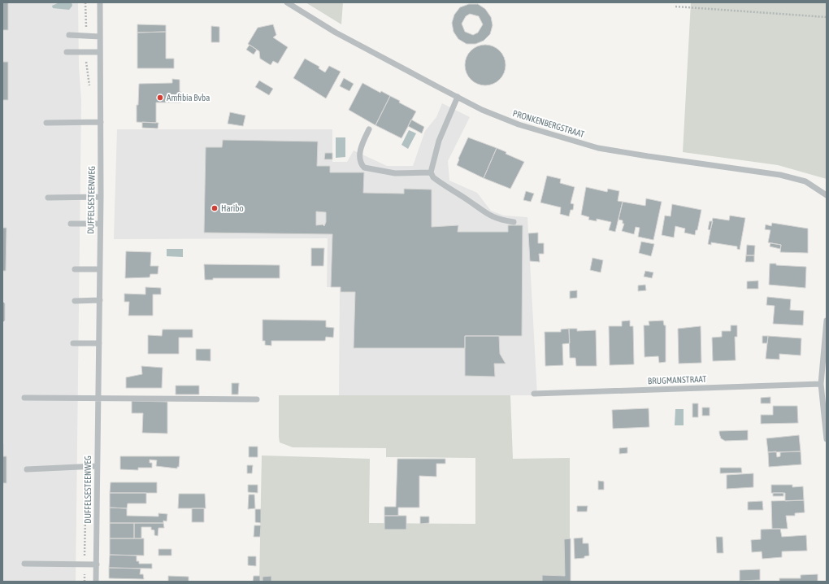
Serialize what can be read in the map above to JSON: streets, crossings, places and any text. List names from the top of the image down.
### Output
{
  "streets": {
    "street": ["PRONKENBERGSTRAAT", "DUFFELSESTEENWEG", "BRUGMANSTRAAT"]
  },
  "places": ["Amfibia Bvba", "Haribo"]
}
